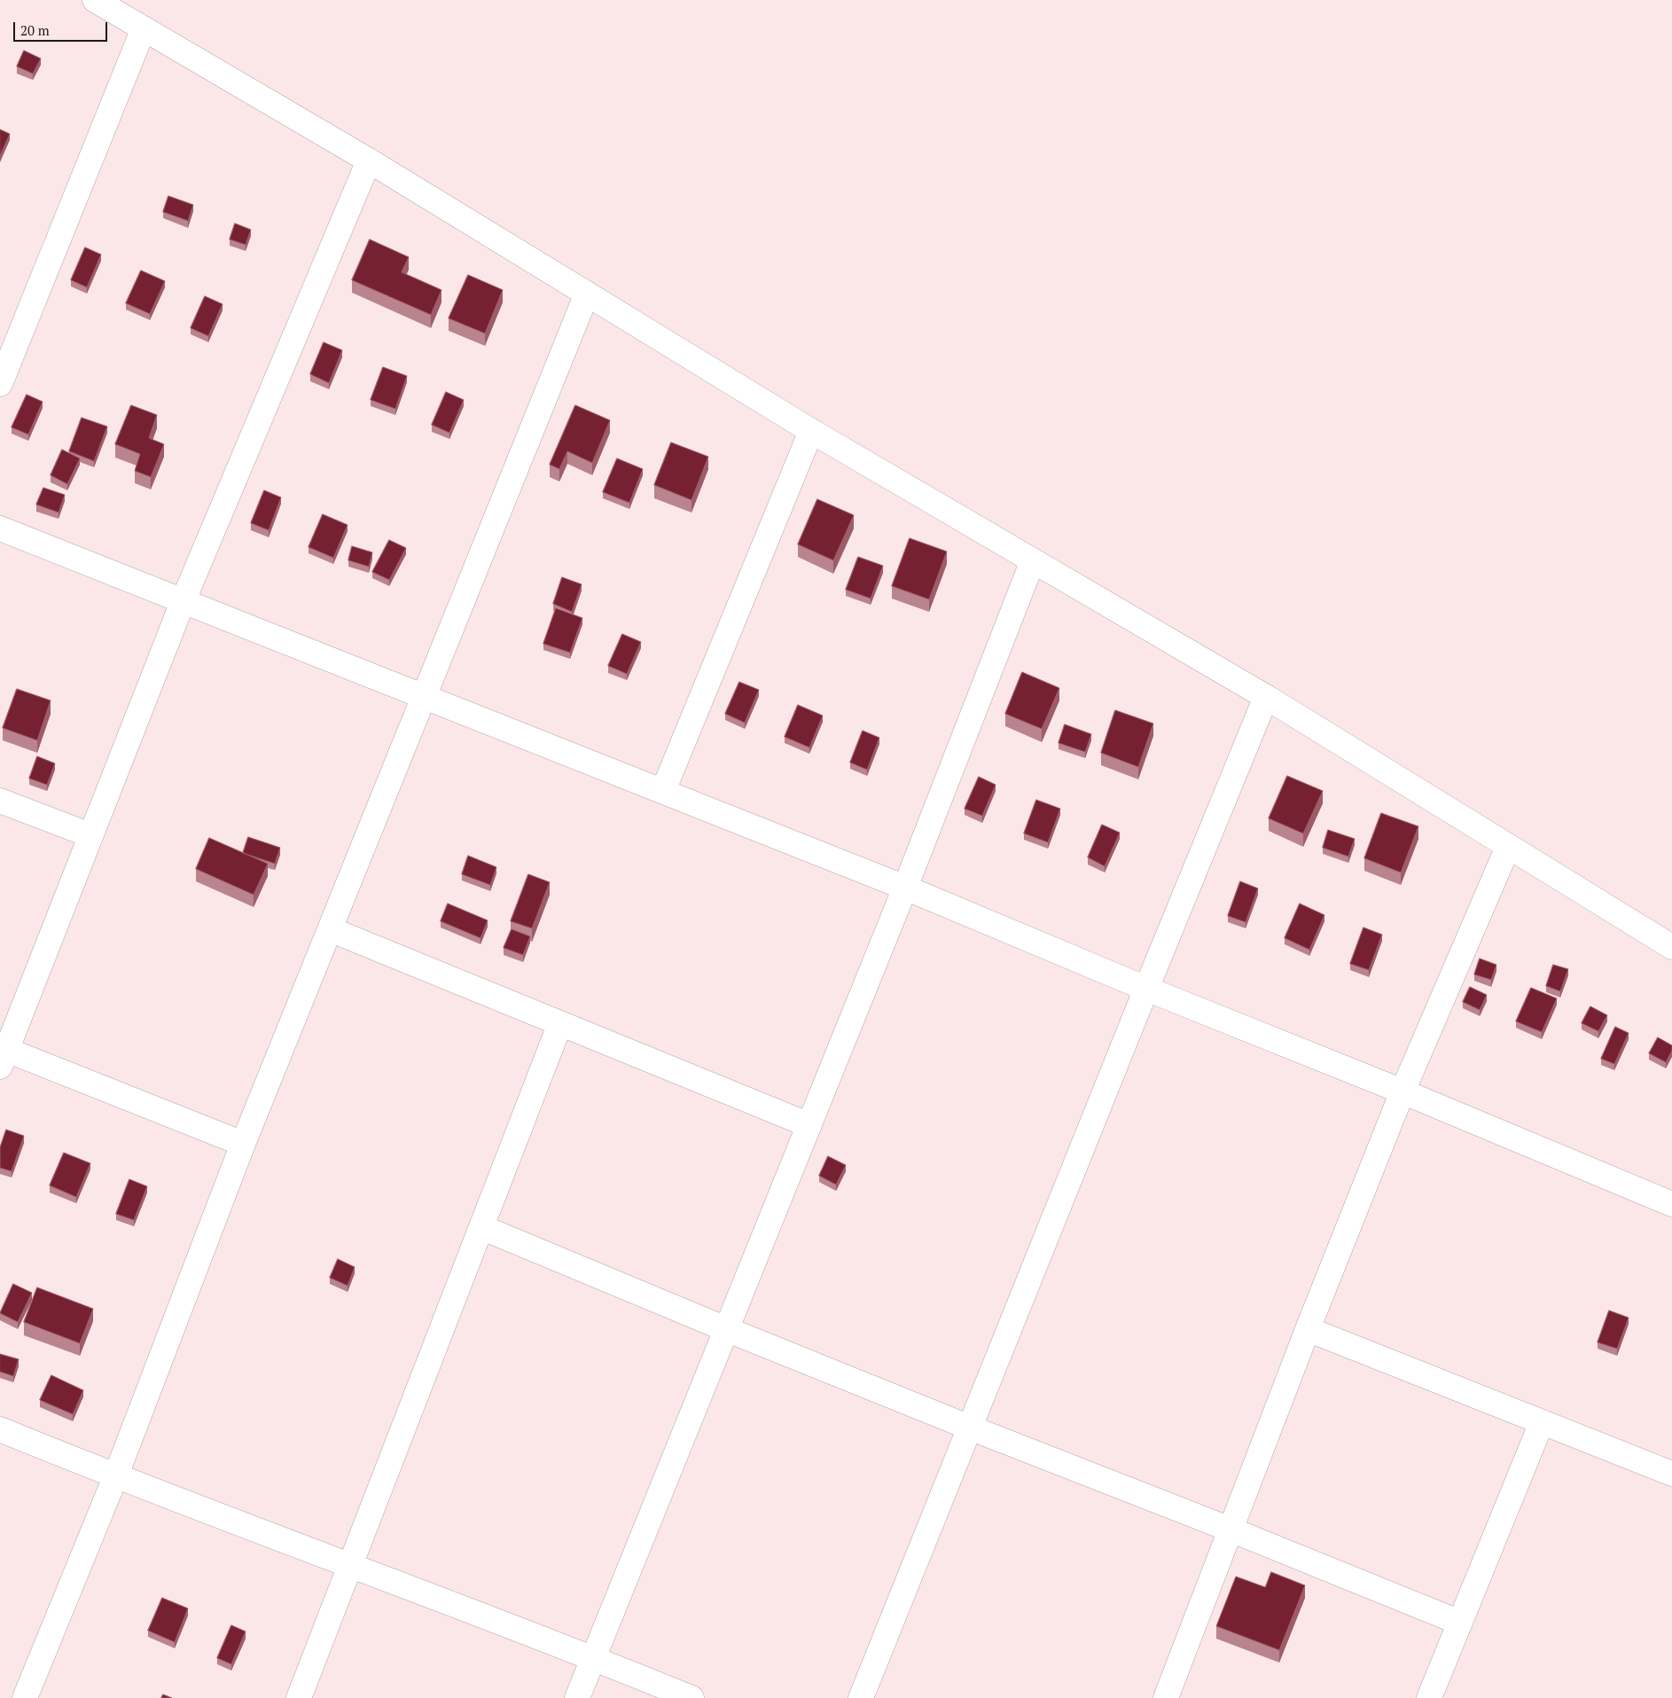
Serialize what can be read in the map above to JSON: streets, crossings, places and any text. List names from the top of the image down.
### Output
{
  "scale_bar": "20 m"
}
